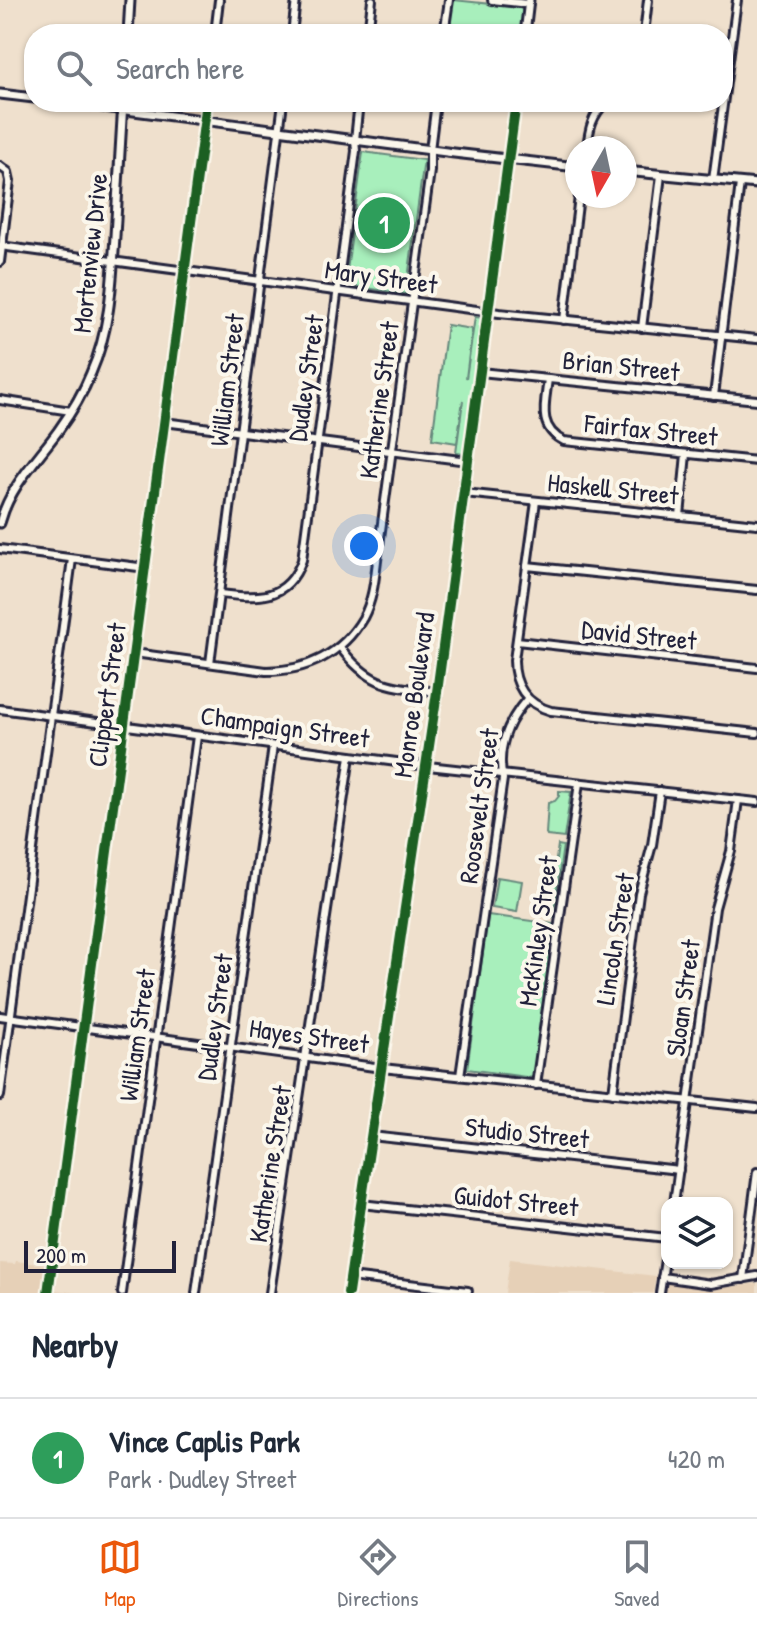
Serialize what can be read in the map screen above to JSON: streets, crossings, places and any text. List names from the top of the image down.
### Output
{
  "streets": {
    "street": [
      "Mortenview Drive",
      "Mary Street",
      "Brian Street",
      "Dudley Street",
      "William Street",
      "Katherine Street",
      "Fairfax Street",
      "Haskell Street",
      "David Street",
      "Clippert Street",
      "Monroe Boulevard",
      "Champaign Street",
      "Roosevelt Street",
      "McKinley Street",
      "Lincoln Street",
      "Sloan Street",
      "Hayes Street",
      "Studio Street",
      "Guidot Street"
    ]
  },
  "crossings": [
    ["Mortenview Drive", "Mary Street"],
    ["Mary Street", "Dudley Street"],
    ["Mary Street", "William Street"],
    ["Mary Street", "Katherine Street"],
    ["Mary Street", "Clippert Street"],
    ["Mary Street", "Monroe Boulevard"],
    ["Brian Street", "Fairfax Street"],
    ["Brian Street", "Monroe Boulevard"],
    ["Dudley Street", "William Street"],
    ["Dudley Street", "Champaign Street"],
    ["Dudley Street", "Hayes Street"],
    ["William Street", "Champaign Street"],
    ["William Street", "Hayes Street"],
    ["Katherine Street", "Champaign Street"],
    ["Katherine Street", "Hayes Street"],
    ["Haskell Street", "Monroe Boulevard"],
    ["Haskell Street", "Roosevelt Street"],
    ["David Street", "Roosevelt Street"],
    ["Clippert Street", "Champaign Street"],
    ["Clippert Street", "Hayes Street"],
    ["Monroe Boulevard", "Champaign Street"],
    ["Monroe Boulevard", "Hayes Street"],
    ["Monroe Boulevard", "Studio Street"],
    ["Monroe Boulevard", "Guidot Street"],
    ["Champaign Street", "Roosevelt Street"],
    ["Champaign Street", "McKinley Street"],
    ["Champaign Street", "Lincoln Street"],
    ["Champaign Street", "Sloan Street"],
    ["Roosevelt Street", "Hayes Street"],
    ["McKinley Street", "Hayes Street"],
    ["Lincoln Street", "Hayes Street"],
    ["Sloan Street", "Hayes Street"],
    ["Sloan Street", "Studio Street"]
  ],
  "scale_bar": "200 m",
  "north": "bottom",
  "page": {
    "search": "Search here",
    "pins": "1",
    "scale": "200 m",
    "heading": "Nearby",
    "list": [
      {
        "mark": "1",
        "name": "Vince Caplis Park",
        "note": "Park · Dudley Street",
        "value": "420 m"
      }
    ],
    "nav": ["Map", "Directions", "Saved"]
  }
}
